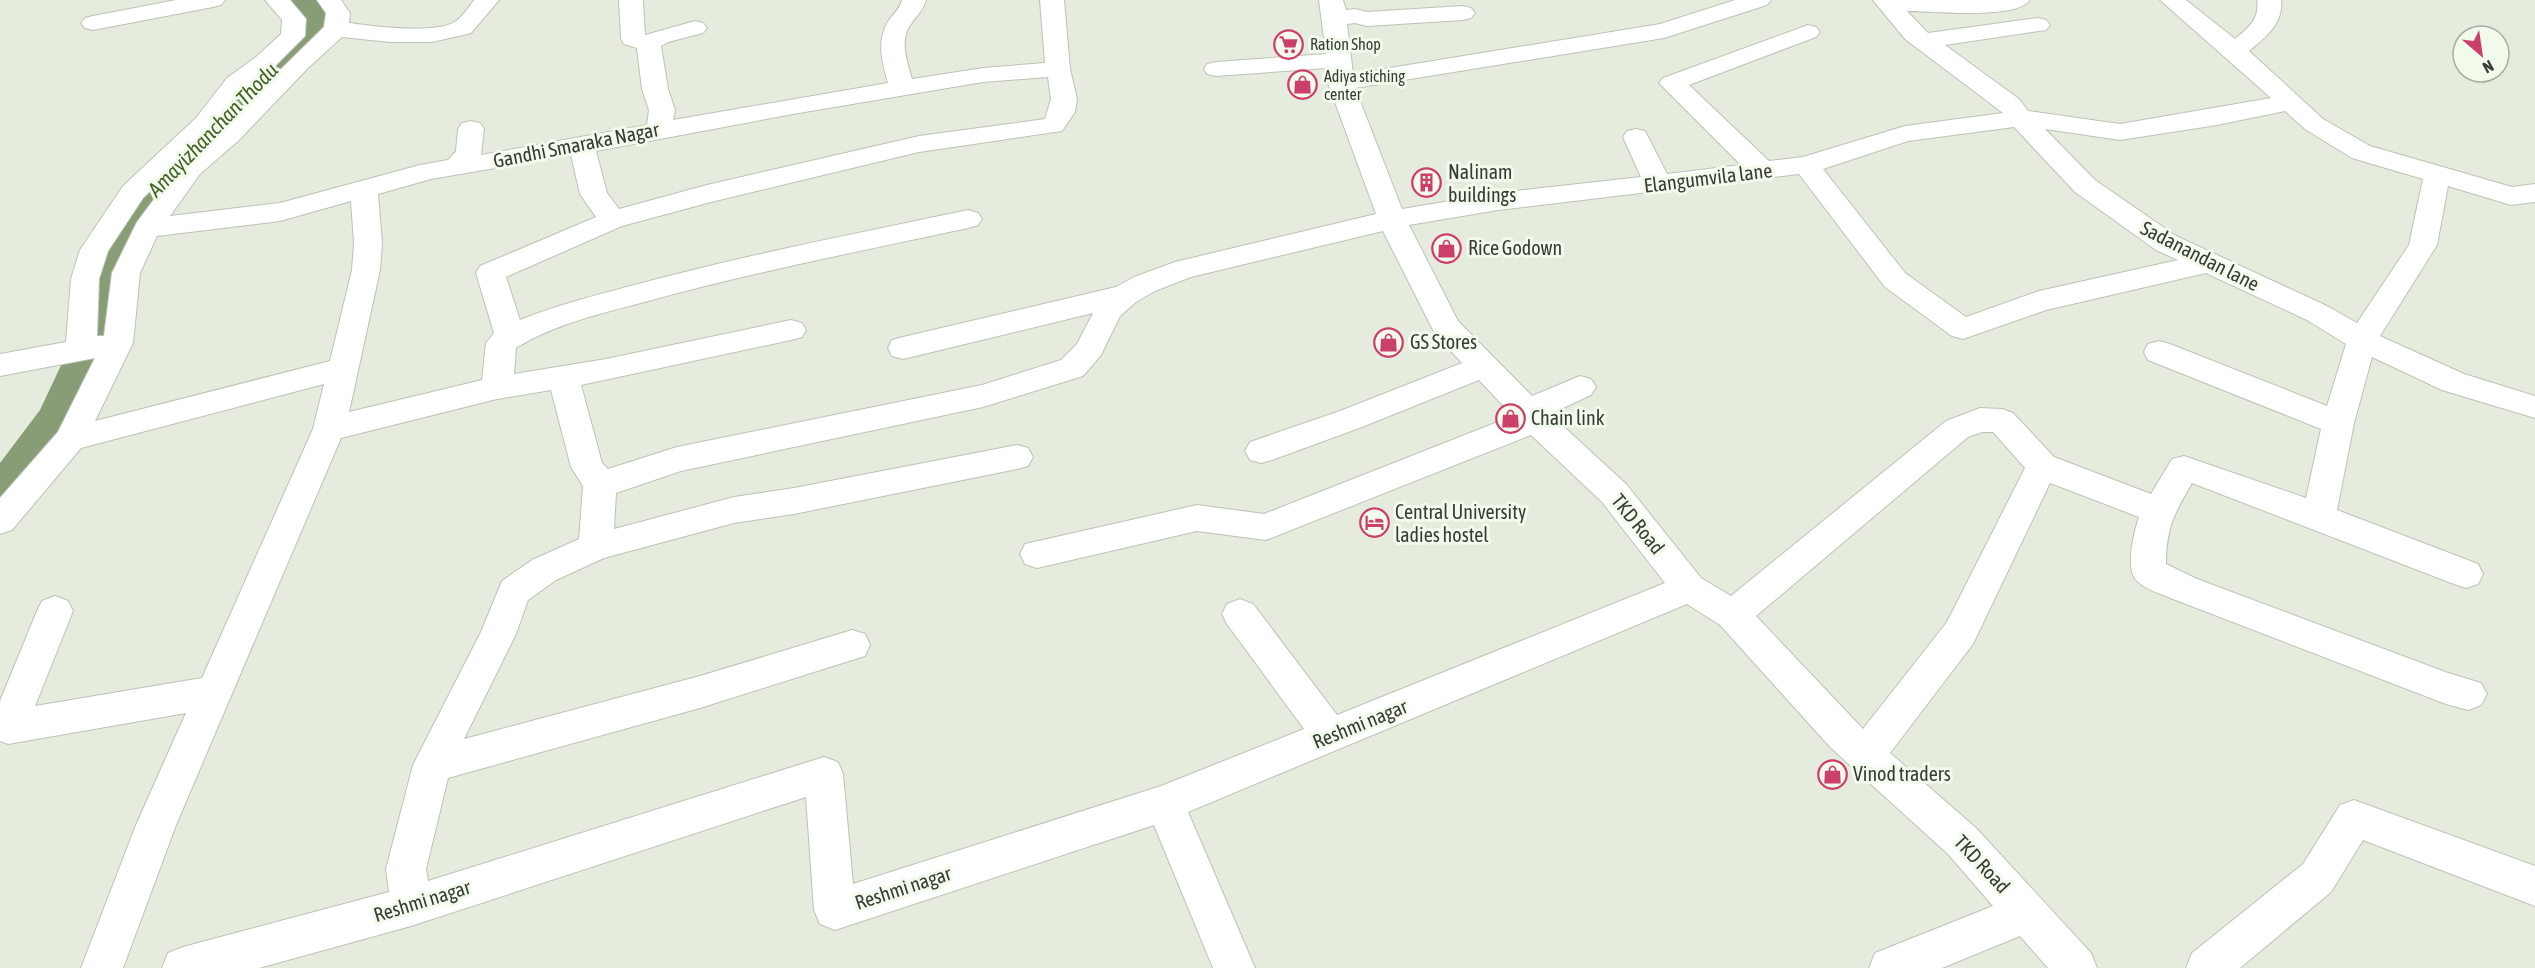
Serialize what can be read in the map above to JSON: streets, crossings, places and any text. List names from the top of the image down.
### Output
{
  "streets": {
    "street": [
      "Gandhi Smaraka Nagar",
      "Elangumvila lane",
      "Sadanandan lane",
      "TKD Road",
      "Reshmi nagar"
    ]
  },
  "crossings": [
    ["Elangumvila lane", "Sadanandan lane"],
    ["Elangumvila lane", "TKD Road"],
    ["TKD Road", "Reshmi nagar"]
  ],
  "water": ["Amayizhanchan Thodu"],
  "places": {
    "supermarket": ["Ration Shop"],
    "shop": [
      "Adiya stiching center",
      "Rice Godown",
      "GS Stores",
      "Chain link",
      "Vinod traders"
    ],
    "building": ["Nalinam buildings"],
    "hotel": ["Central University ladies hostel"]
  },
  "north": "bottom right"
}
